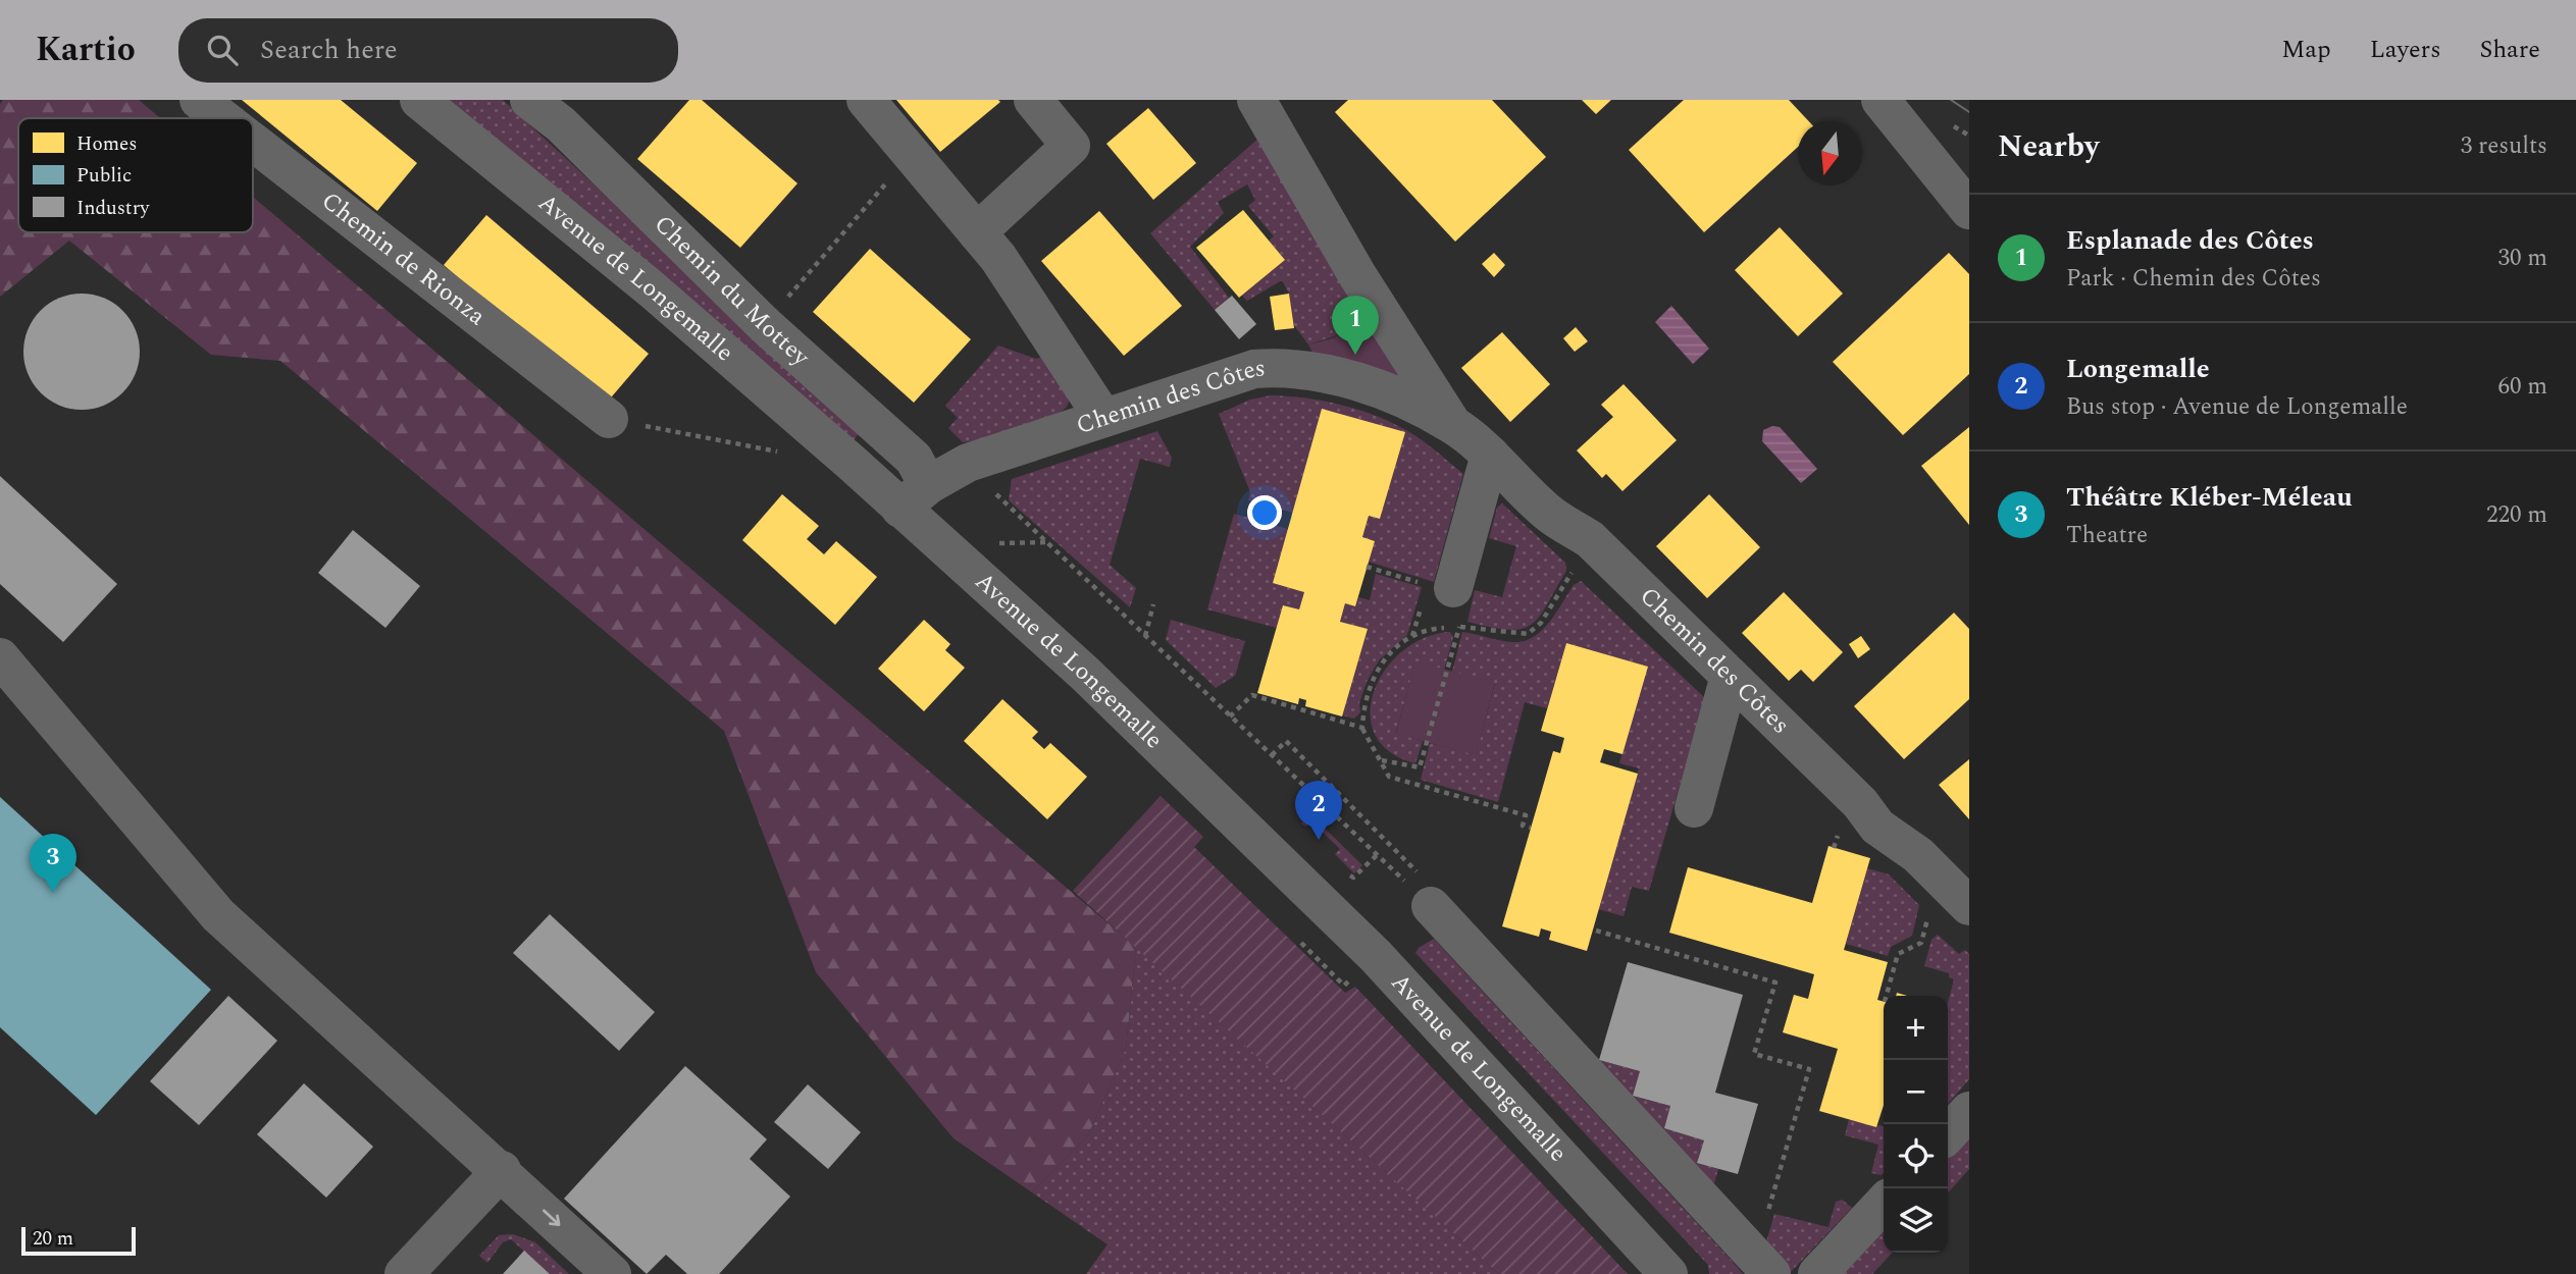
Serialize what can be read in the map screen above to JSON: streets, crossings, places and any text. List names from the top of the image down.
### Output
{
  "streets": {
    "street": [
      "Chemin de Rionza",
      "Avenue de Longemalle",
      "Chemin du Mottey",
      "Chemin des Côtes"
    ]
  },
  "crossings": [
    ["Avenue de Longemalle", "Chemin du Mottey"],
    ["Avenue de Longemalle", "Chemin des Côtes"],
    ["Chemin du Mottey", "Chemin des Côtes"]
  ],
  "legend": ["Homes", "Public", "Industry"],
  "scale_bar": "20 m",
  "north": "bottom",
  "page": {
    "header": "Kartio",
    "search": "Search here",
    "nav": ["Map", "Layers", "Share"],
    "heading": ["Nearby", "3 results"],
    "list": [
      {
        "mark": "1",
        "name": "Esplanade des Côtes",
        "note": "Park · Chemin des Côtes",
        "value": "30 m"
      },
      {
        "mark": "2",
        "name": "Longemalle",
        "note": "Bus stop · Avenue de Longemalle",
        "value": "60 m"
      },
      {
        "mark": "3",
        "name": "Théâtre Kléber-Méleau",
        "note": "Theatre",
        "value": "220 m"
      }
    ],
    "pins": ["1", "2", "3"],
    "map_buttons": ["+", "−"],
    "scale": "20 m"
  }
}
